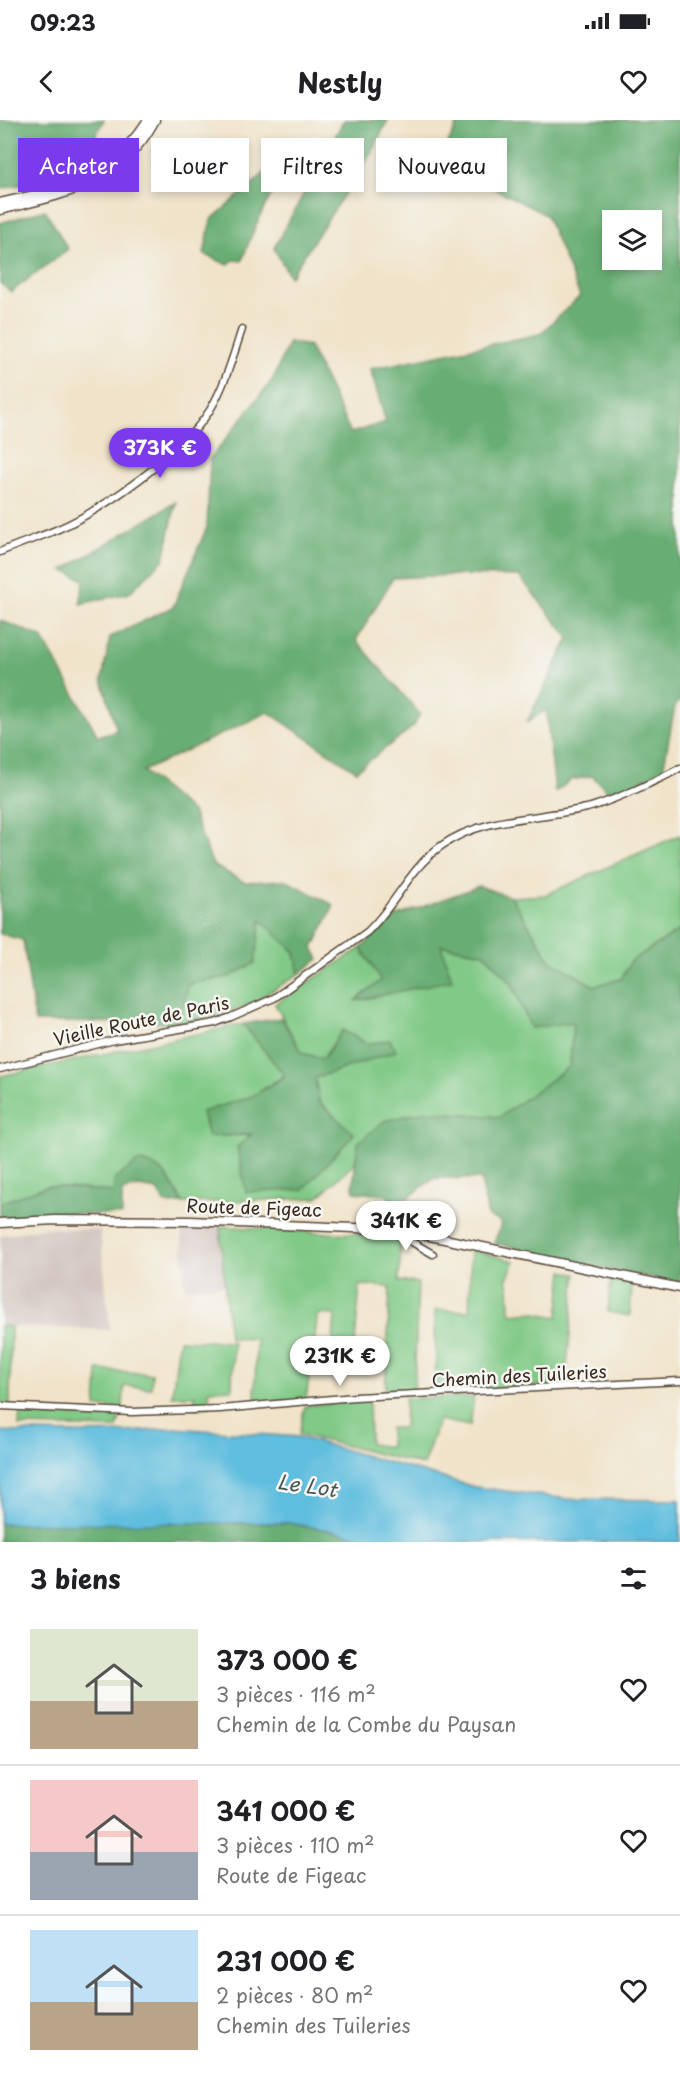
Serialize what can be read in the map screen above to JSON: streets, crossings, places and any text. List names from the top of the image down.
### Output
{
  "streets": {
    "main road": ["Route de Figeac"],
    "street": ["Vieille Route de Paris", "Chemin des Tuileries"]
  },
  "water": ["Le Lot"],
  "page": {
    "status": "09:23",
    "header": "Nestly",
    "chip": [
      "Acheter",
      "Louer",
      "Filtres",
      "Nouveau"
    ],
    "price": ["373K €", "341K €", "231K €"],
    "heading": "3 biens",
    "list": [
      {
        "name": "373 000 €",
        "note": "3 pièces · 116 m² · Chemin de la Combe du Paysan"
      },
      {
        "name": "341 000 €",
        "note": "3 pièces · 110 m² · Route de Figeac"
      },
      {
        "name": "231 000 €",
        "note": "2 pièces · 80 m² · Chemin des Tuileries"
      }
    ]
  }
}
